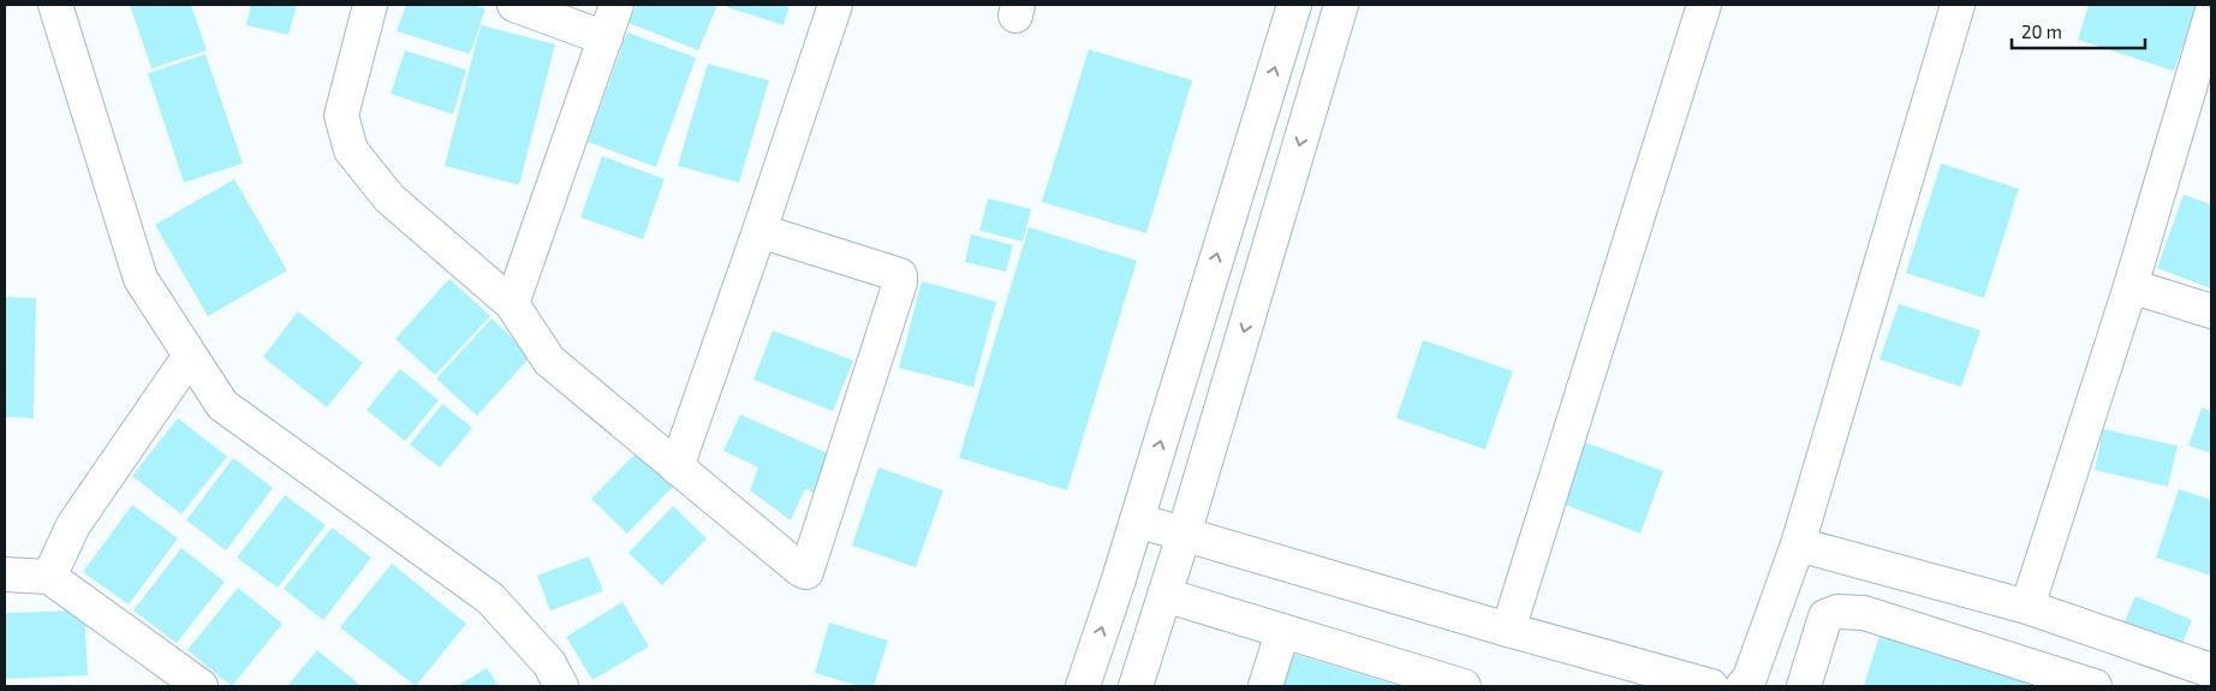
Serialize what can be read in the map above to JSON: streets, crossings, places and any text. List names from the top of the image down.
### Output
{
  "scale_bar": "20 m"
}
